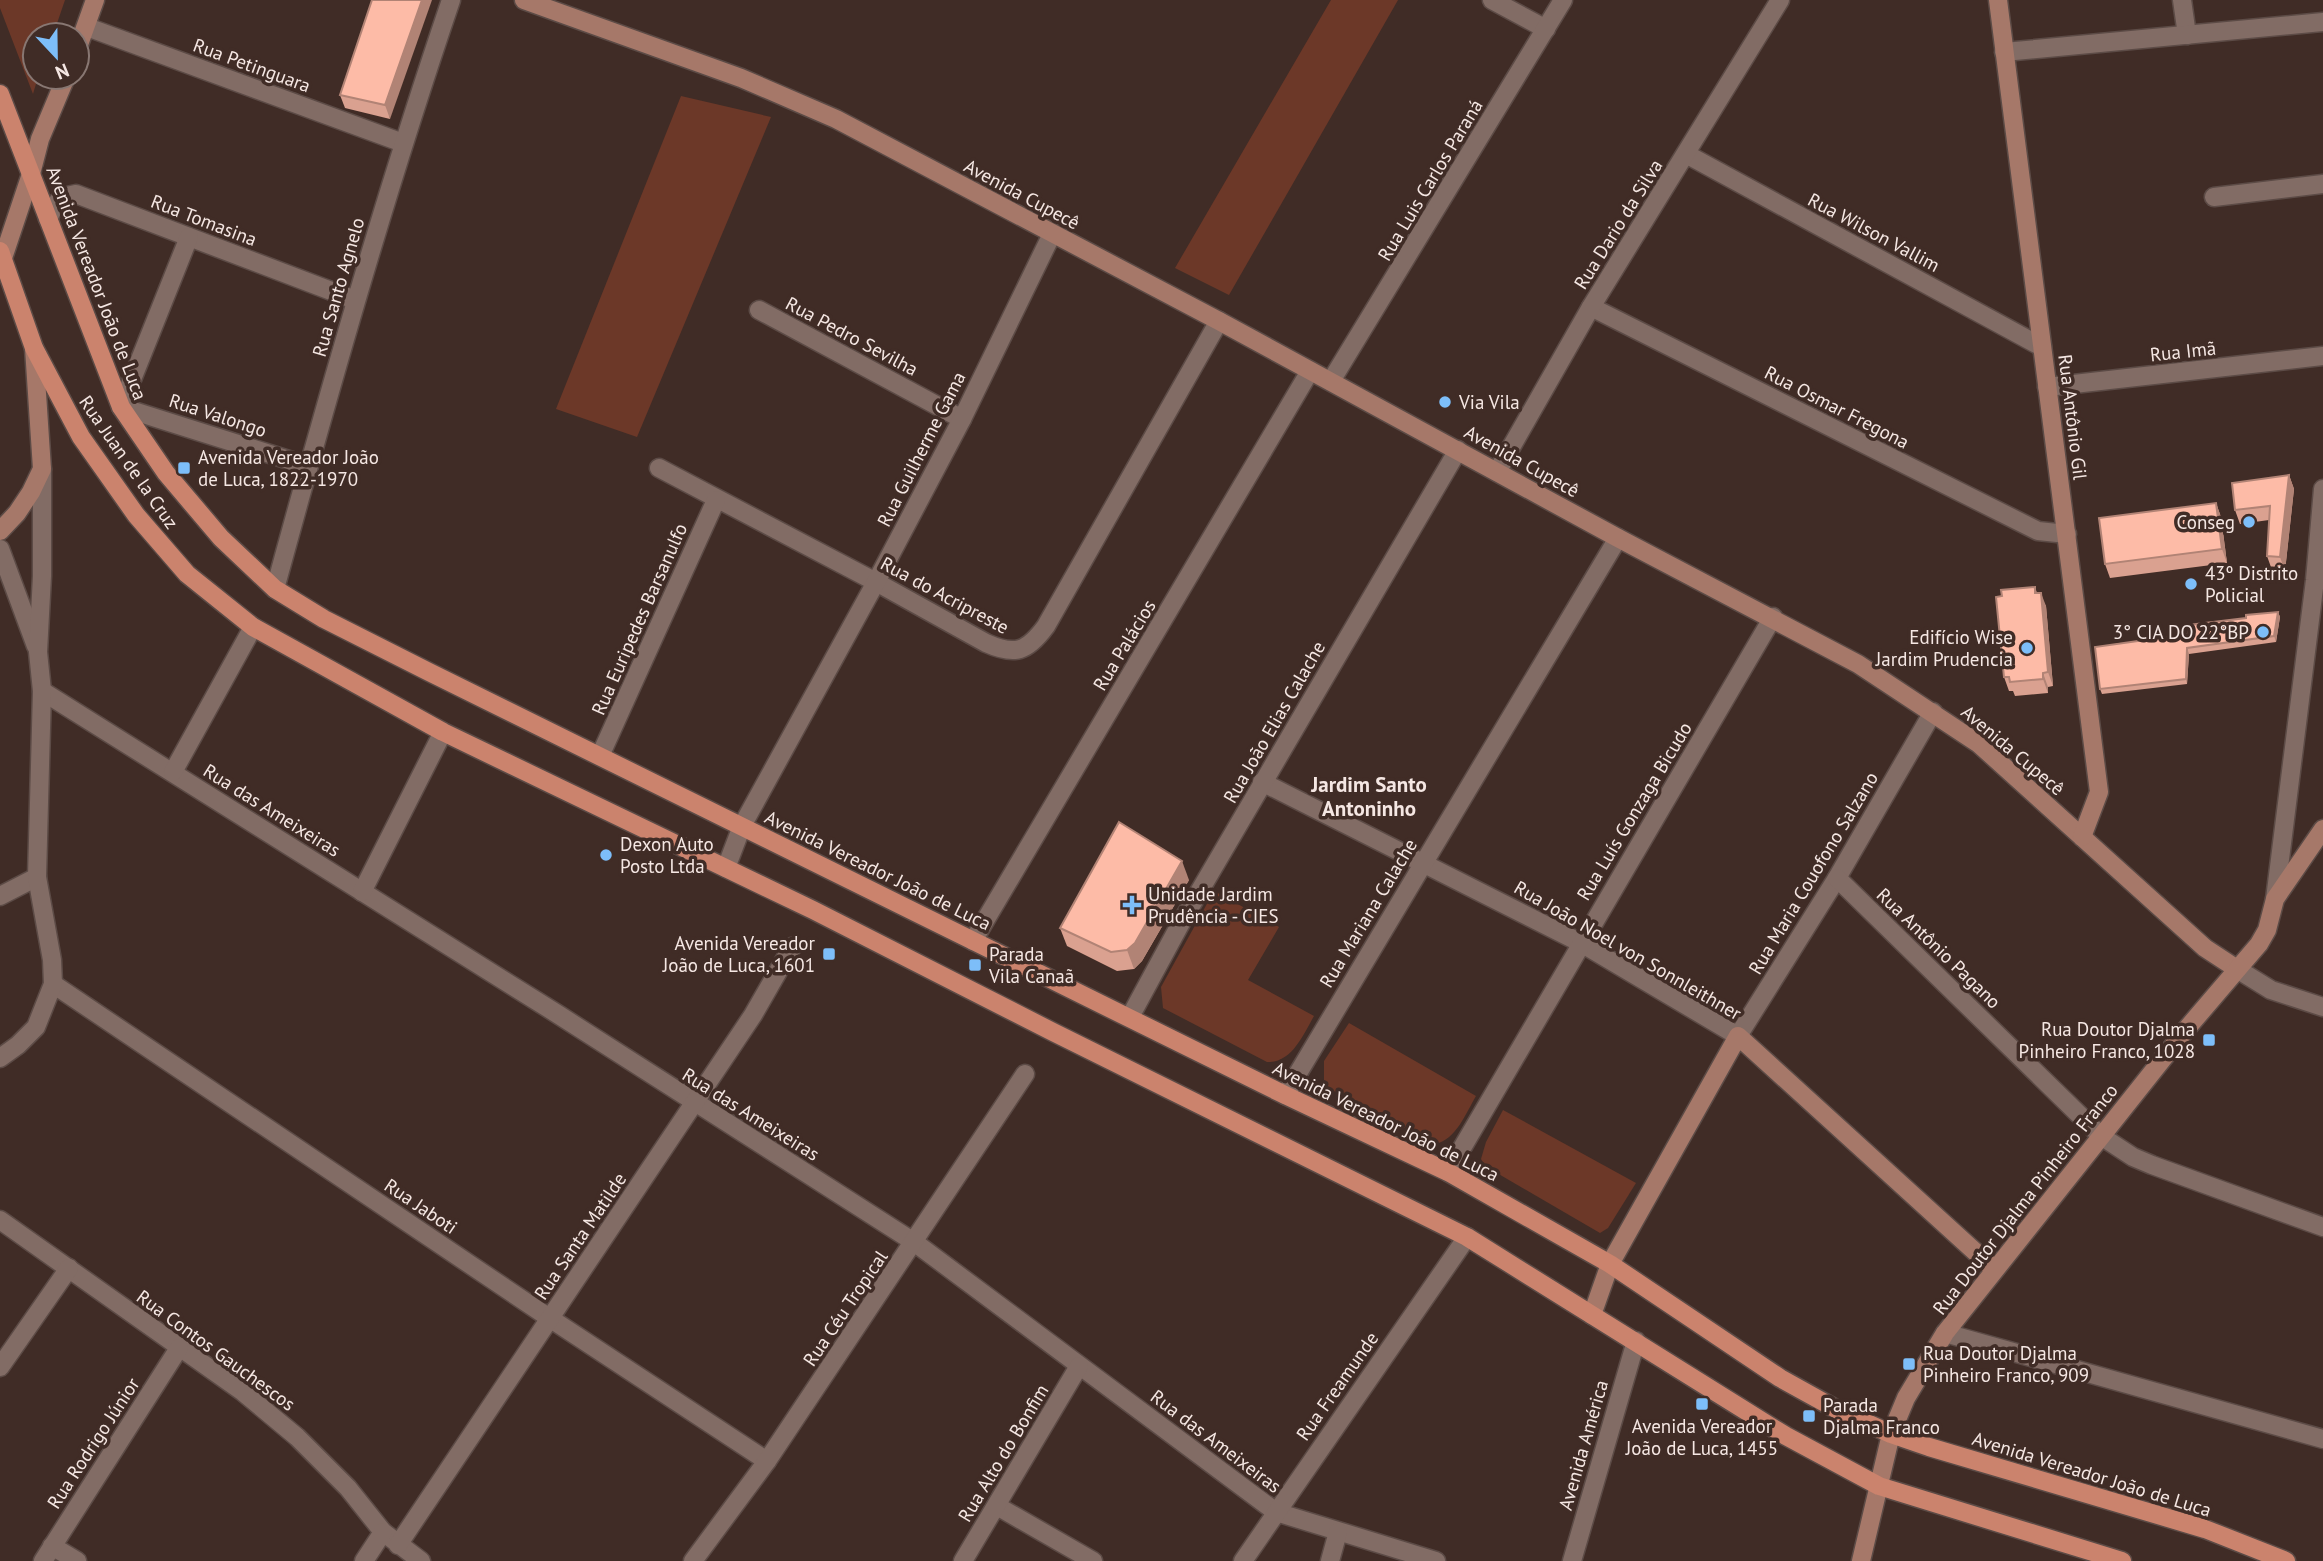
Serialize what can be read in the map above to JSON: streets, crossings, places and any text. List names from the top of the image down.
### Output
{
  "streets": {
    "main road": ["Avenida Vereador João de Luca", "Rua Juan de la Cruz"],
    "street": [
      "Rua Petinguara",
      "Rua Luis Carlos Paraná",
      "Avenida Cupecê",
      "Rua Tomasina",
      "Rua Dario da Silva",
      "Rua Wilson Vallim",
      "Rua Santo Agnelo",
      "Rua Pedro Sevilha",
      "Rua Imã",
      "Rua Osmar Fregona",
      "Rua Valongo",
      "Rua Antônio Gil",
      "Rua Guilherme Gama",
      "Rua do Acripreste",
      "Rua Euripedes Barsanulfo",
      "Rua Palácios",
      "Rua João Elias Calache",
      "Rua das Ameixeiras",
      "Rua Luís Gonzaga Bicudo",
      "Rua Maria Couofono Salzano",
      "Rua Mariana Calache",
      "Rua Antônio Pagano",
      "Rua João Noel von Sonnleithner",
      "Rua Doutor Djalma Pinheiro Franco",
      "Rua Jaboti",
      "Rua Santa Matilde",
      "Rua Céu Tropical",
      "Rua Contos Gauchescos",
      "Rua Freamunde",
      "Rua Rodrigo Júnior",
      "Avenida América",
      "Rua Alto do Bonfim"
    ]
  },
  "crossings": [
    ["Rua Petinguara", "Rua Santo Agnelo"],
    ["Rua Luis Carlos Paraná", "Avenida Cupecê"],
    ["Avenida Cupecê", "Rua Dario da Silva"],
    ["Avenida Cupecê", "Rua Antônio Gil"],
    ["Avenida Cupecê", "Rua Guilherme Gama"],
    ["Avenida Cupecê", "Rua do Acripreste"],
    ["Avenida Cupecê", "Rua Palácios"],
    ["Avenida Cupecê", "Rua João Elias Calache"],
    ["Avenida Cupecê", "Rua Luís Gonzaga Bicudo"],
    ["Avenida Cupecê", "Rua Maria Couofono Salzano"],
    ["Avenida Cupecê", "Rua Mariana Calache"],
    ["Avenida Cupecê", "Rua Doutor Djalma Pinheiro Franco"],
    ["Rua Tomasina", "Avenida Vereador João de Luca"],
    ["Rua Tomasina", "Rua Santo Agnelo"],
    ["Rua Dario da Silva", "Rua Wilson Vallim"],
    ["Rua Dario da Silva", "Rua Osmar Fregona"],
    ["Rua Wilson Vallim", "Rua Antônio Gil"],
    ["Avenida Vereador João de Luca", "Rua Santo Agnelo"],
    ["Avenida Vereador João de Luca", "Rua Valongo"],
    ["Avenida Vereador João de Luca", "Rua Guilherme Gama"],
    ["Avenida Vereador João de Luca", "Rua Euripedes Barsanulfo"],
    ["Avenida Vereador João de Luca", "Rua Palácios"],
    ["Avenida Vereador João de Luca", "Rua João Elias Calache"],
    ["Avenida Vereador João de Luca", "Rua Luís Gonzaga Bicudo"],
    ["Avenida Vereador João de Luca", "Rua Maria Couofono Salzano"],
    ["Avenida Vereador João de Luca", "Rua Mariana Calache"],
    ["Avenida Vereador João de Luca", "Rua Doutor Djalma Pinheiro Franco"],
    ["Rua Santo Agnelo", "Rua Valongo"],
    ["Rua Pedro Sevilha", "Rua Guilherme Gama"],
    ["Rua Imã", "Rua Antônio Gil"],
    ["Rua Osmar Fregona", "Rua Antônio Gil"],
    ["Rua Guilherme Gama", "Rua do Acripreste"],
    ["Rua do Acripreste", "Rua Euripedes Barsanulfo"],
    ["Rua João Elias Calache", "Rua João Noel von Sonnleithner"],
    ["Rua das Ameixeiras", "Rua Santa Matilde"],
    ["Rua das Ameixeiras", "Rua Céu Tropical"],
    ["Rua das Ameixeiras", "Rua Freamunde"],
    ["Rua das Ameixeiras", "Rua Alto do Bonfim"],
    ["Rua Luís Gonzaga Bicudo", "Rua João Noel von Sonnleithner"],
    ["Rua Maria Couofono Salzano", "Rua Antônio Pagano"],
    ["Rua Maria Couofono Salzano", "Rua João Noel von Sonnleithner"],
    ["Rua Mariana Calache", "Rua João Noel von Sonnleithner"],
    ["Rua Antônio Pagano", "Rua Doutor Djalma Pinheiro Franco"],
    ["Rua João Noel von Sonnleithner", "Rua Doutor Djalma Pinheiro Franco"],
    ["Rua Jaboti", "Rua Santa Matilde"],
    ["Rua Jaboti", "Rua Céu Tropical"],
    ["Rua Santa Matilde", "Rua Contos Gauchescos"],
    ["Rua Contos Gauchescos", "Rua Rodrigo Júnior"]
  ],
  "districts": ["Jardim Santo Antoninho"],
  "places": {
    "other": [
      "Via Vila",
      "Conseg",
      "43º Distrito Policial",
      "3° CIA DO 22°BP",
      "Edifício Wise Jardim Prudencia",
      "Dexon Auto Posto Ltda"
    ],
    "transit": [
      "Avenida Vereador João de Luca, 1822-1970",
      "Avenida Vereador João de Luca, 1601",
      "Parada Vila Canaã",
      "Rua Doutor Djalma Pinheiro Franco, 1028",
      "Rua Doutor Djalma Pinheiro Franco, 909",
      "Avenida Vereador João de Luca, 1455",
      "Parada Djalma Franco"
    ],
    "health": ["Unidade Jardim Prudência - CIES"]
  },
  "north": "bottom"
}
